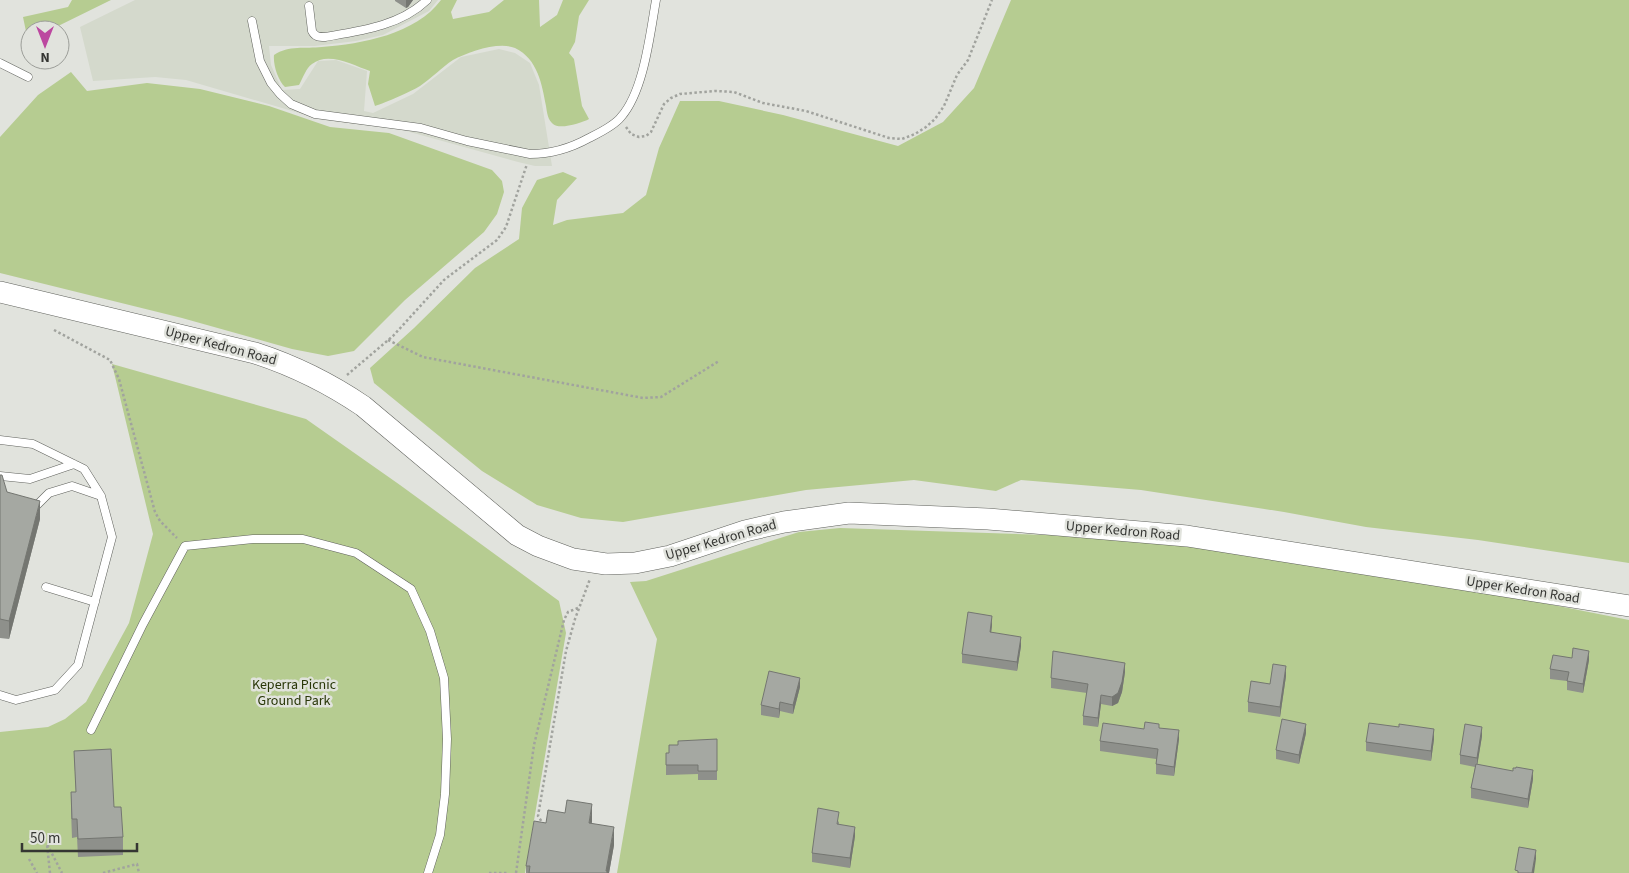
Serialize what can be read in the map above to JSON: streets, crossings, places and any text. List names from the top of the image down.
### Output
{
  "streets": {
    "main road": ["Upper Kedron Road"]
  },
  "parks": ["Keperra Picnic Ground Park"],
  "scale_bar": "50 m",
  "north": "bottom"
}
